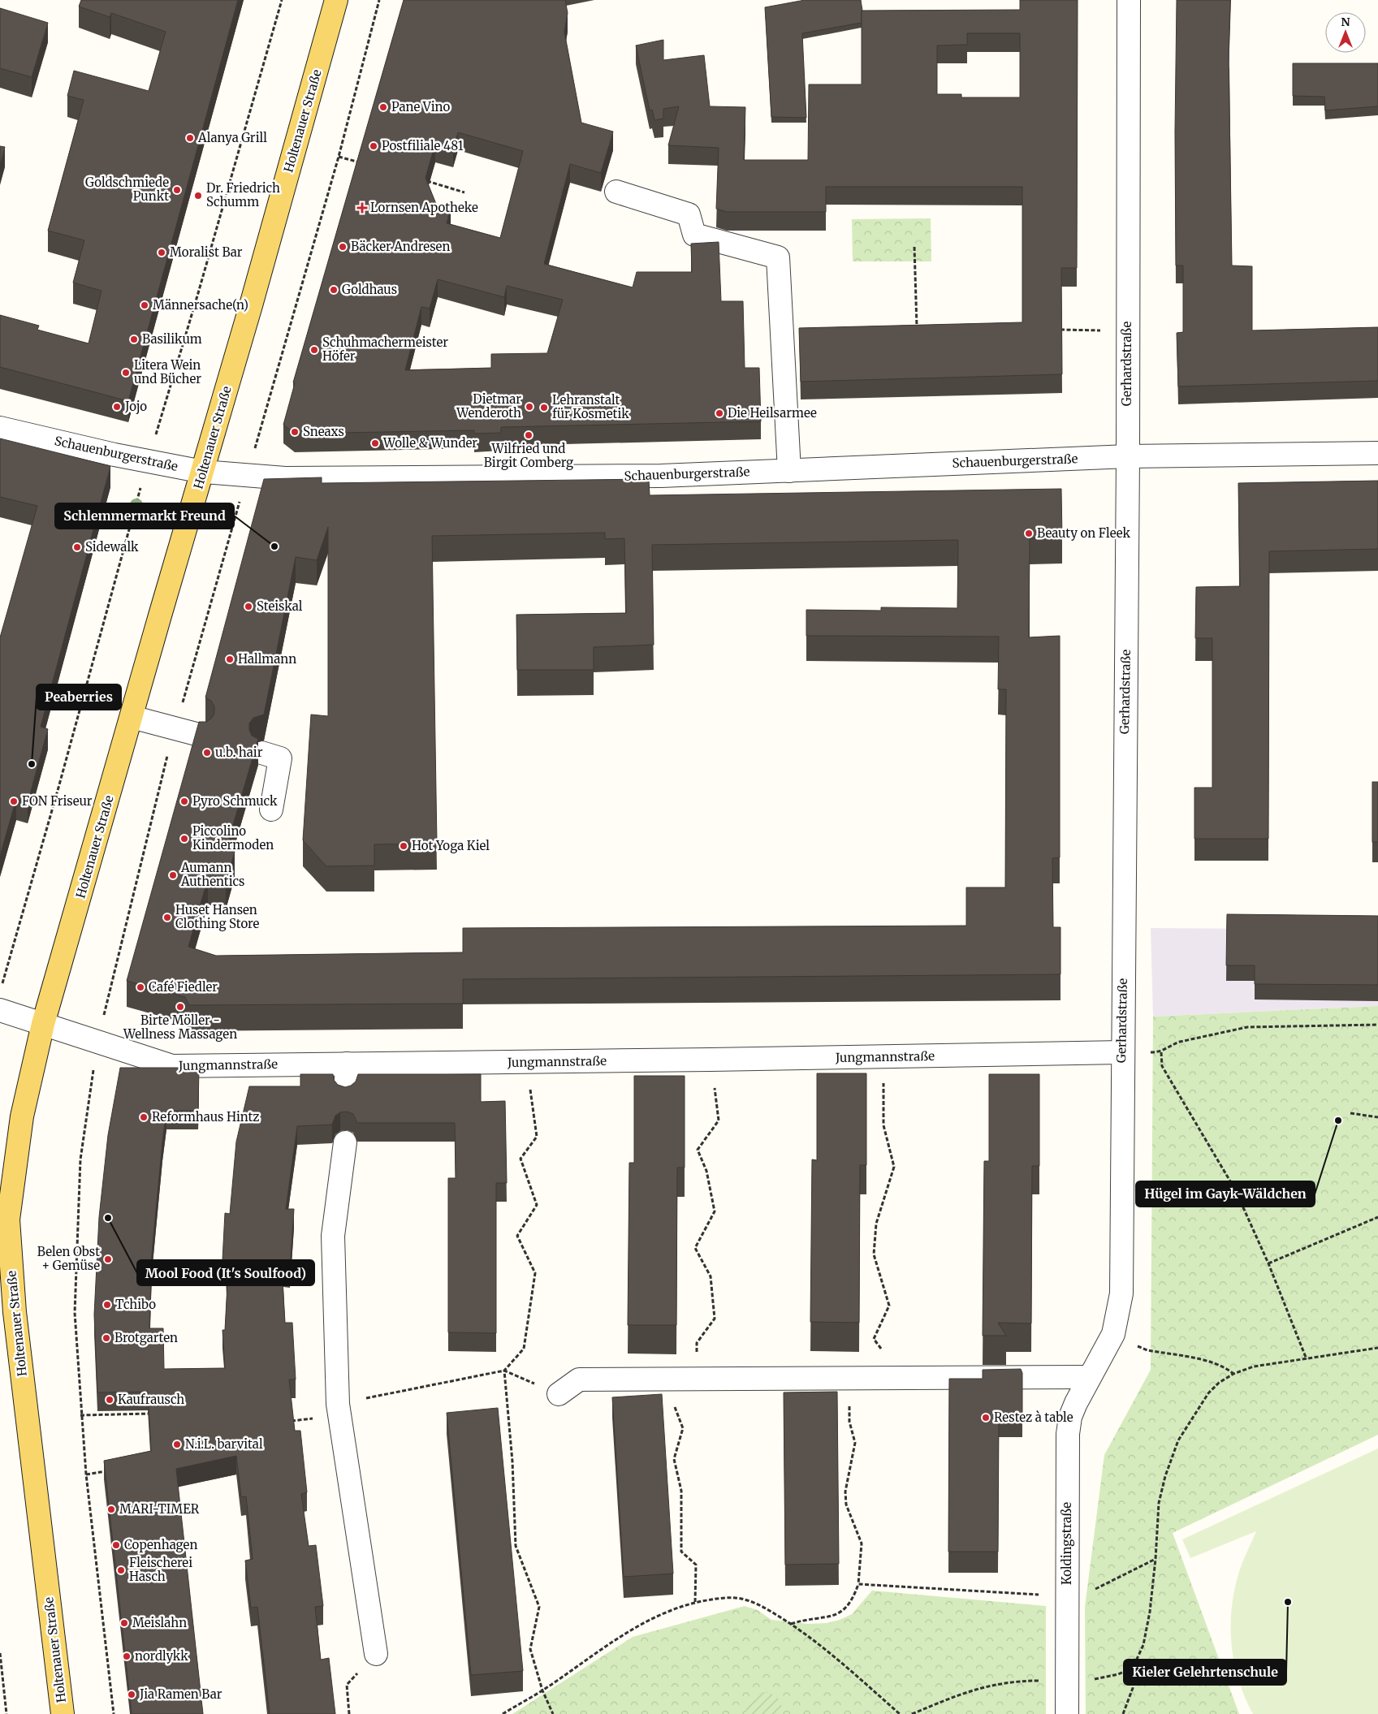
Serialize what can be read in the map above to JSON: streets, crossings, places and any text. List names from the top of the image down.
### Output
{
  "streets": {
    "main road": ["Holtenauer Straße"],
    "street": [
      "Gerhardstraße",
      "Schauenburgerstraße",
      "Jungmannstraße",
      "Koldingstraße"
    ]
  },
  "crossings": [
    ["Holtenauer Straße", "Schauenburgerstraße"],
    ["Holtenauer Straße", "Jungmannstraße"],
    ["Gerhardstraße", "Schauenburgerstraße"],
    ["Gerhardstraße", "Jungmannstraße"],
    ["Gerhardstraße", "Koldingstraße"]
  ],
  "places": {
    "other": [
      "Pane Vino",
      "Alanya Grill",
      "Postfiliale 481",
      "Goldschmiede Punkt",
      "Dr. Friedrich Schumm",
      "Bäcker Andresen",
      "Moralist Bar",
      "Goldhaus",
      "Männersache(n)",
      "Basilikum",
      "Schuhmachermeister Höfer",
      "Litera Wein und Bücher",
      "Jojo",
      "Dietmar Wenderoth",
      "Lehranstalt für Kosmetik",
      "Die Heilsarmee",
      "Sneaxs",
      "Wilfried und Birgit Comberg",
      "Wolle & Wunder",
      "Beauty on Fleek",
      "Schlemmermarkt Freund",
      "Sidewalk",
      "Steiskal",
      "Hallmann",
      "u.b. hair",
      "Peaberries",
      "FON Friseur",
      "Pyro Schmuck",
      "Piccolino Kindermoden",
      "Hot Yoga Kiel",
      "Aumann Authentics",
      "Huset Hansen Clothing Store",
      "Café Fiedler",
      "Birte Möller - Wellness Massagen",
      "Reformhaus Hintz",
      "Hügel im Gayk-Wäldchen",
      "Mool Food (It's Soulfood)",
      "Belen Obst + Gemüse",
      "Tchibo",
      "Brotgarten",
      "Kaufrausch",
      "Restez à table",
      "N.i.L. barvital",
      "MARI-TIMER",
      "Copenhagen",
      "Fleischerei Hasch",
      "Kieler Gelehrtenschule",
      "Meislahn",
      "nordlykk",
      "Jia Ramen Bar"
    ],
    "health": ["Lornsen Apotheke"]
  },
  "north": "top"
}
